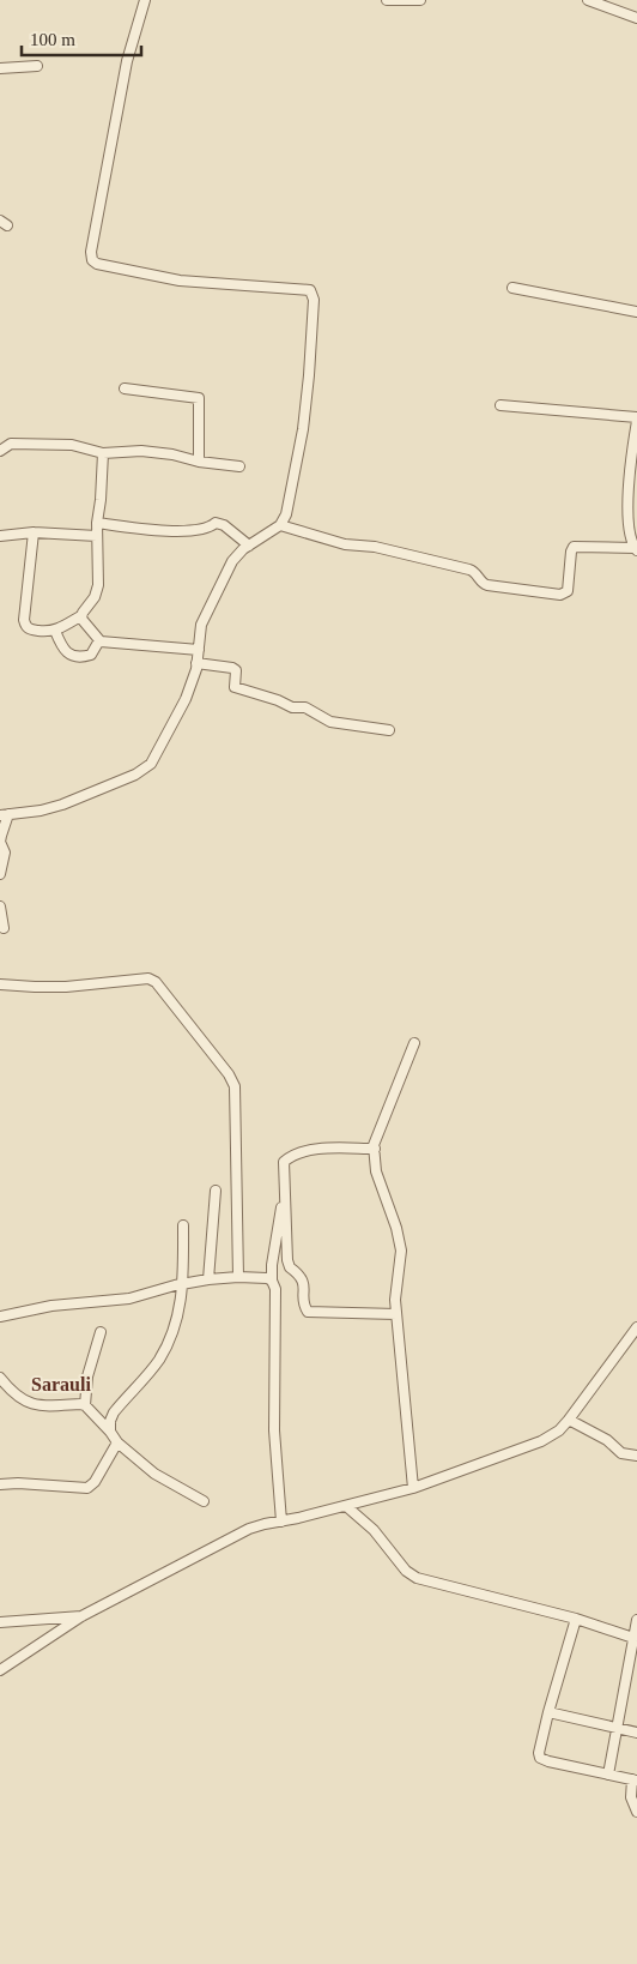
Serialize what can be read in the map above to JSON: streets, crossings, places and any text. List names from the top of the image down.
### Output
{
  "districts": ["Sarauli"],
  "scale_bar": "100 m"
}
